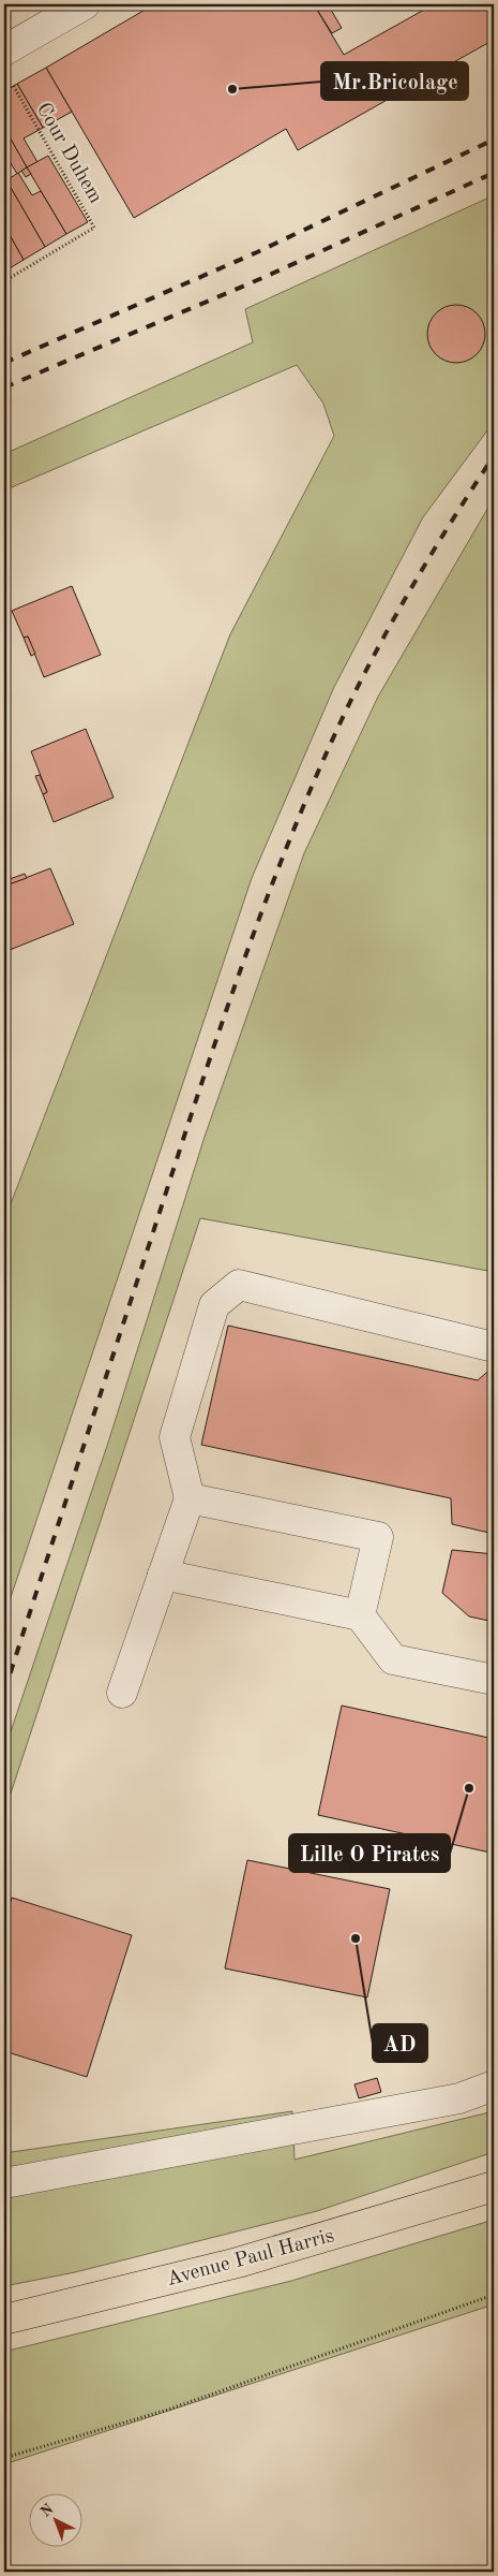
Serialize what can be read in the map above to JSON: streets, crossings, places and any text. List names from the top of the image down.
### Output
{
  "streets": {
    "main road": ["Avenue Paul Harris"],
    "path": ["Cour Duhem"]
  },
  "places": ["Mr.Bricolage", "Lille O Pirates", "AD"],
  "north": "top left"
}
